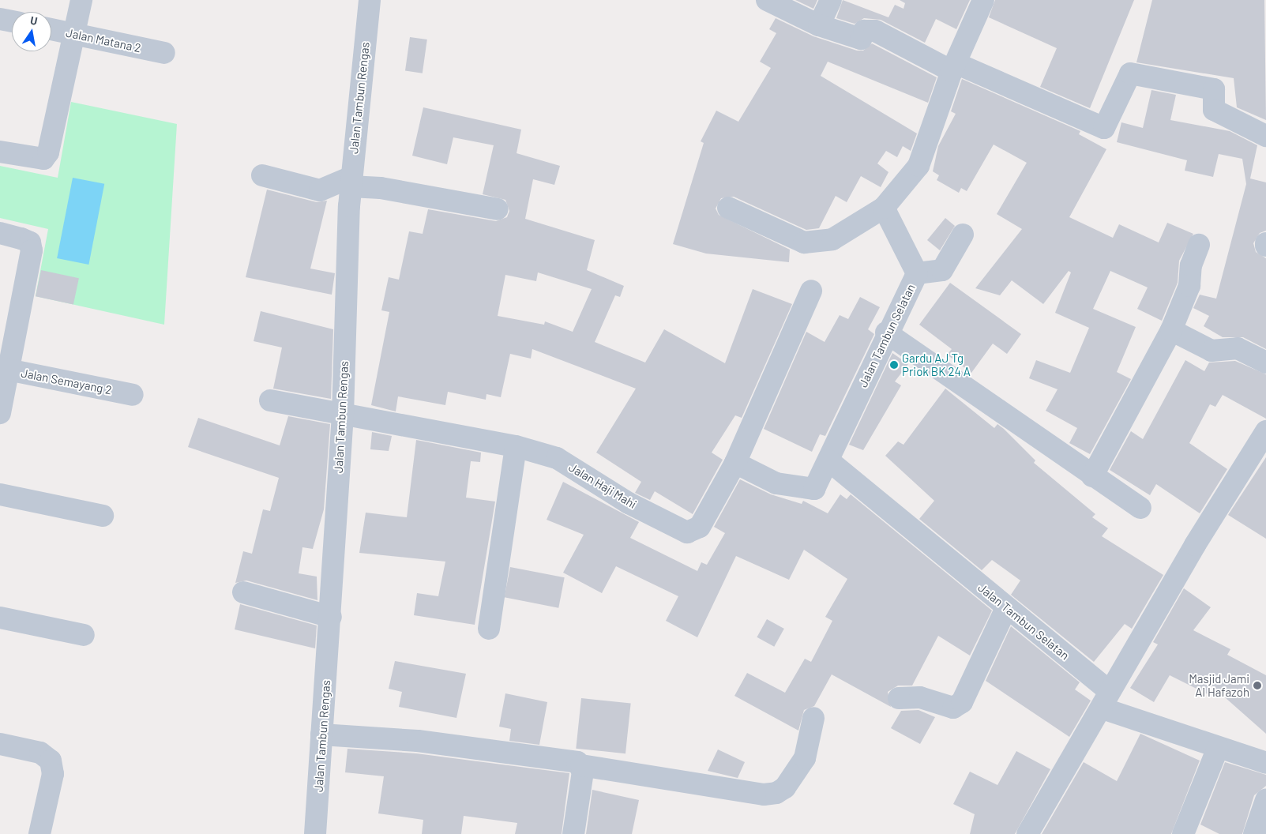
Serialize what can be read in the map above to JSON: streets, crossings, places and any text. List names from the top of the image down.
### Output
{
  "streets": {
    "street": [
      "Jalan Matana 2",
      "Jalan Tambun Rengas",
      "Jalan Tambun Selatan",
      "Jalan Semayang 2",
      "Jalan Haji Mahi"
    ]
  },
  "crossings": [
    ["Jalan Tambun Rengas", "Jalan Haji Mahi"],
    ["Jalan Tambun Selatan", "Jalan Haji Mahi"]
  ],
  "places": ["Gardu AJ Tg Priok BK 24 A", "Masjid Jami Al Hafazoh"],
  "north": "top"
}
